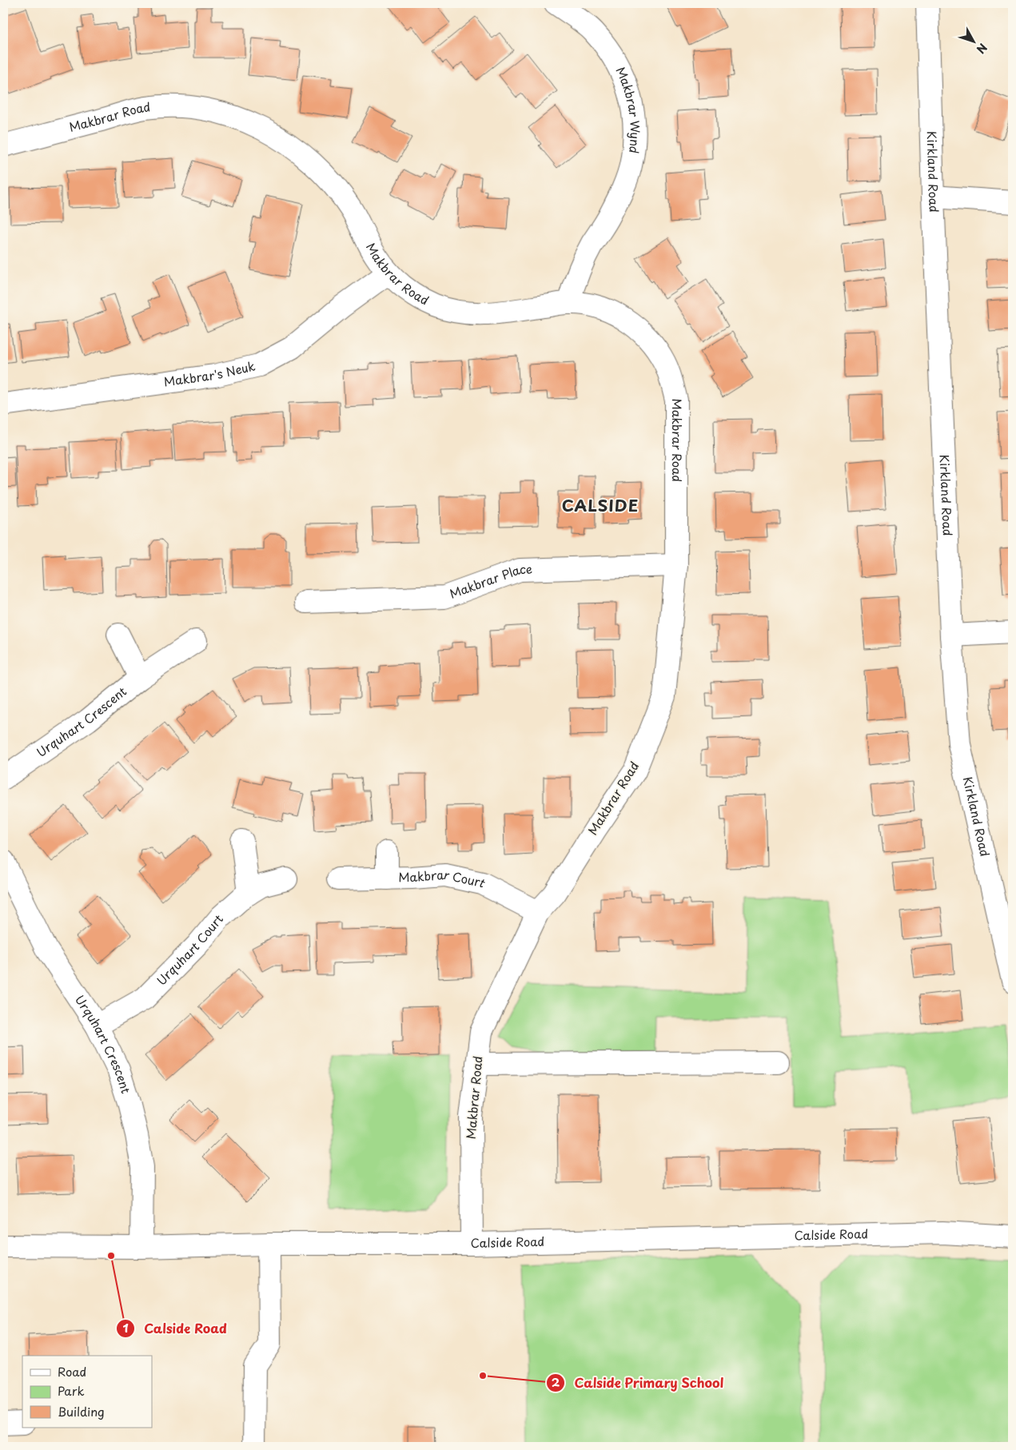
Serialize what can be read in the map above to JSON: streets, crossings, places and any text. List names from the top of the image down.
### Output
{
  "streets": {
    "street": [
      "Makbrar Wynd",
      "Makbrar Road",
      "Kirkland Road",
      "Makbrar's Neuk",
      "Makbrar Place",
      "Urquhart Crescent",
      "Makbrar Court",
      "Urquhart Court",
      "Calside Road"
    ]
  },
  "crossings": [
    ["Makbrar Wynd", "Makbrar Road"],
    ["Makbrar Road", "Makbrar's Neuk"],
    ["Makbrar Road", "Makbrar Place"],
    ["Makbrar Road", "Makbrar Court"],
    ["Makbrar Road", "Calside Road"],
    ["Urquhart Crescent", "Urquhart Court"],
    ["Urquhart Crescent", "Calside Road"]
  ],
  "districts": ["CALSIDE"],
  "places": ["Calside Road", "Calside Primary School"],
  "legend": ["Road", "Park", "Building"],
  "north": "bottom right"
}
